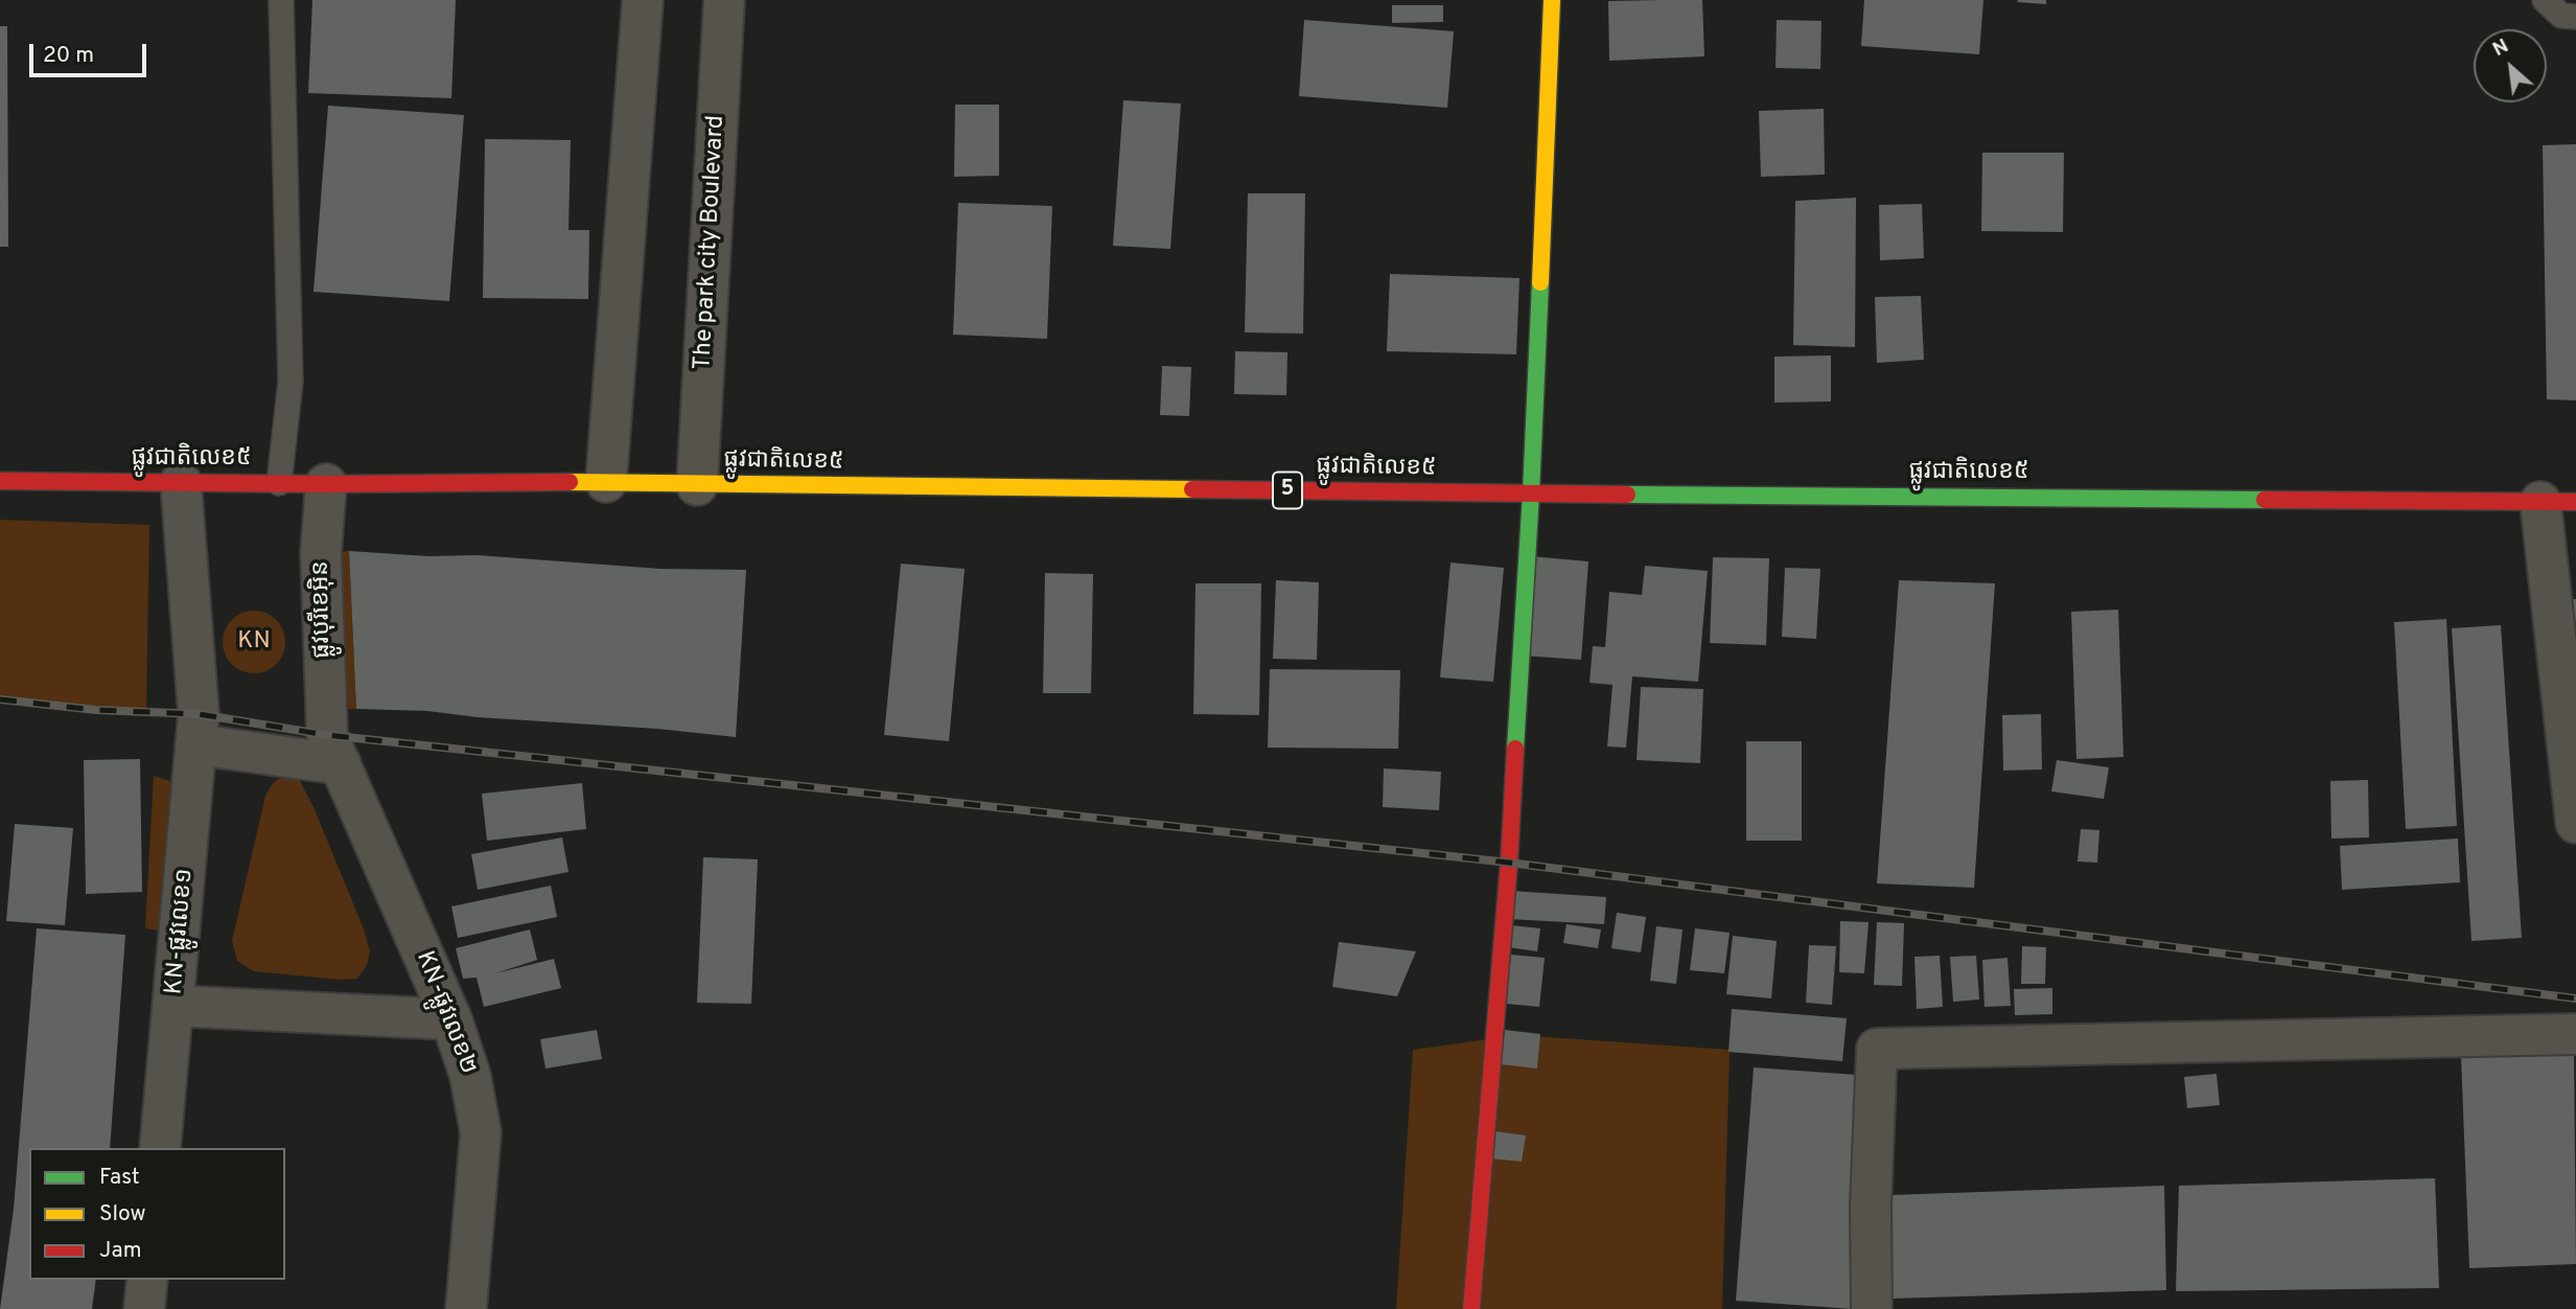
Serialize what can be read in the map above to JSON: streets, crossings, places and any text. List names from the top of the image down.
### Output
{
  "streets": {
    "main road": ["ផ្លូវជាតិលេខ៥", "5"],
    "street": [
      "The park city Boulevard",
      "ផ្លូវបុរីខេអ៊ិន",
      "KN-ផ្លូវលេខ១",
      "KN-ផ្លូវលេខ២"
    ]
  },
  "crossings": [
    ["The park city Boulevard", "ផ្លូវជាតិលេខ៥"],
    ["ផ្លូវជាតិលេខ៥", "ផ្លូវបុរីខេអ៊ិន"],
    ["ផ្លូវបុរីខេអ៊ិន", "KN-ផ្លូវលេខ២"]
  ],
  "parks": ["KN"],
  "legend": ["Fast", "Slow", "Jam"],
  "scale_bar": "20 m",
  "north": "top left"
}
